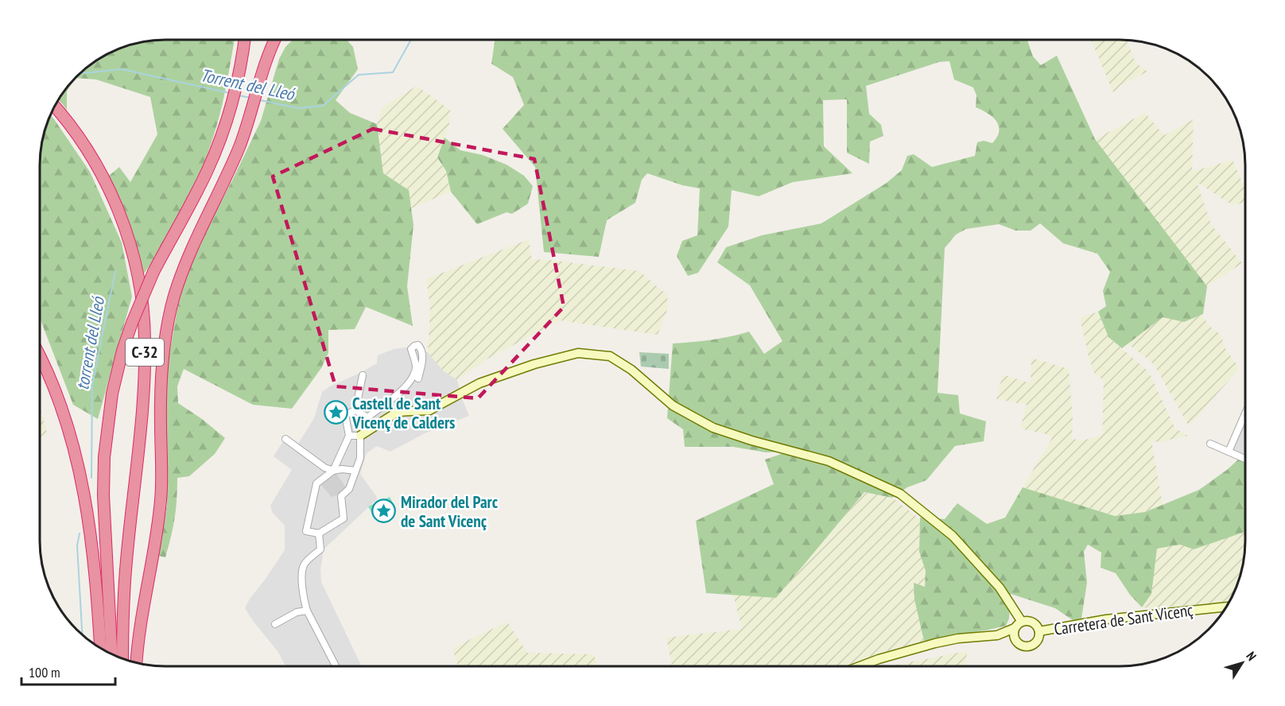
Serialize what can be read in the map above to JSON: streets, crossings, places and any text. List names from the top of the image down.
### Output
{
  "streets": {
    "highway": ["C-32"],
    "street": ["Carretera de Sant Vicenç"]
  },
  "water": ["Torrent del Lleó", "torrent del Lleó"],
  "places": {
    "place": ["Castell de Sant Vicenç de Calders", "Mirador del Parc de Sant Vicenç"]
  },
  "scale_bar": "100 m",
  "north": "top right"
}
